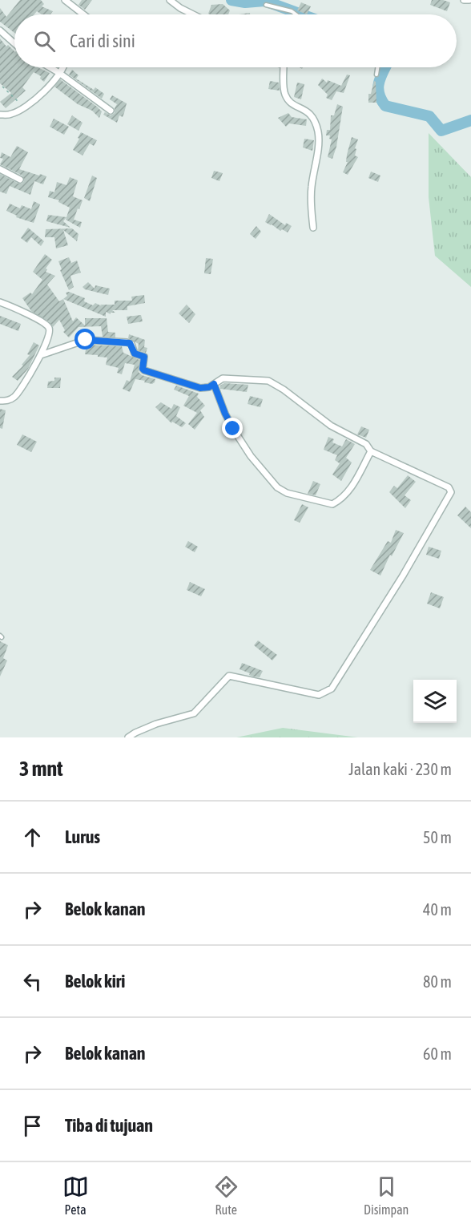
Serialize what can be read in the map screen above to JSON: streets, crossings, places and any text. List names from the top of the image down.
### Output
{
  "page": {
    "search": "Cari di sini",
    "heading": ["3 mnt", "Jalan kaki · 230 m"],
    "list": [
      ["Lurus", "50 m"],
      ["Belok kanan", "40 m"],
      ["Belok kiri", "80 m"],
      ["Belok kanan", "60 m"],
      "Tiba di tujuan"
    ],
    "nav": ["Peta", "Rute", "Disimpan"]
  }
}
